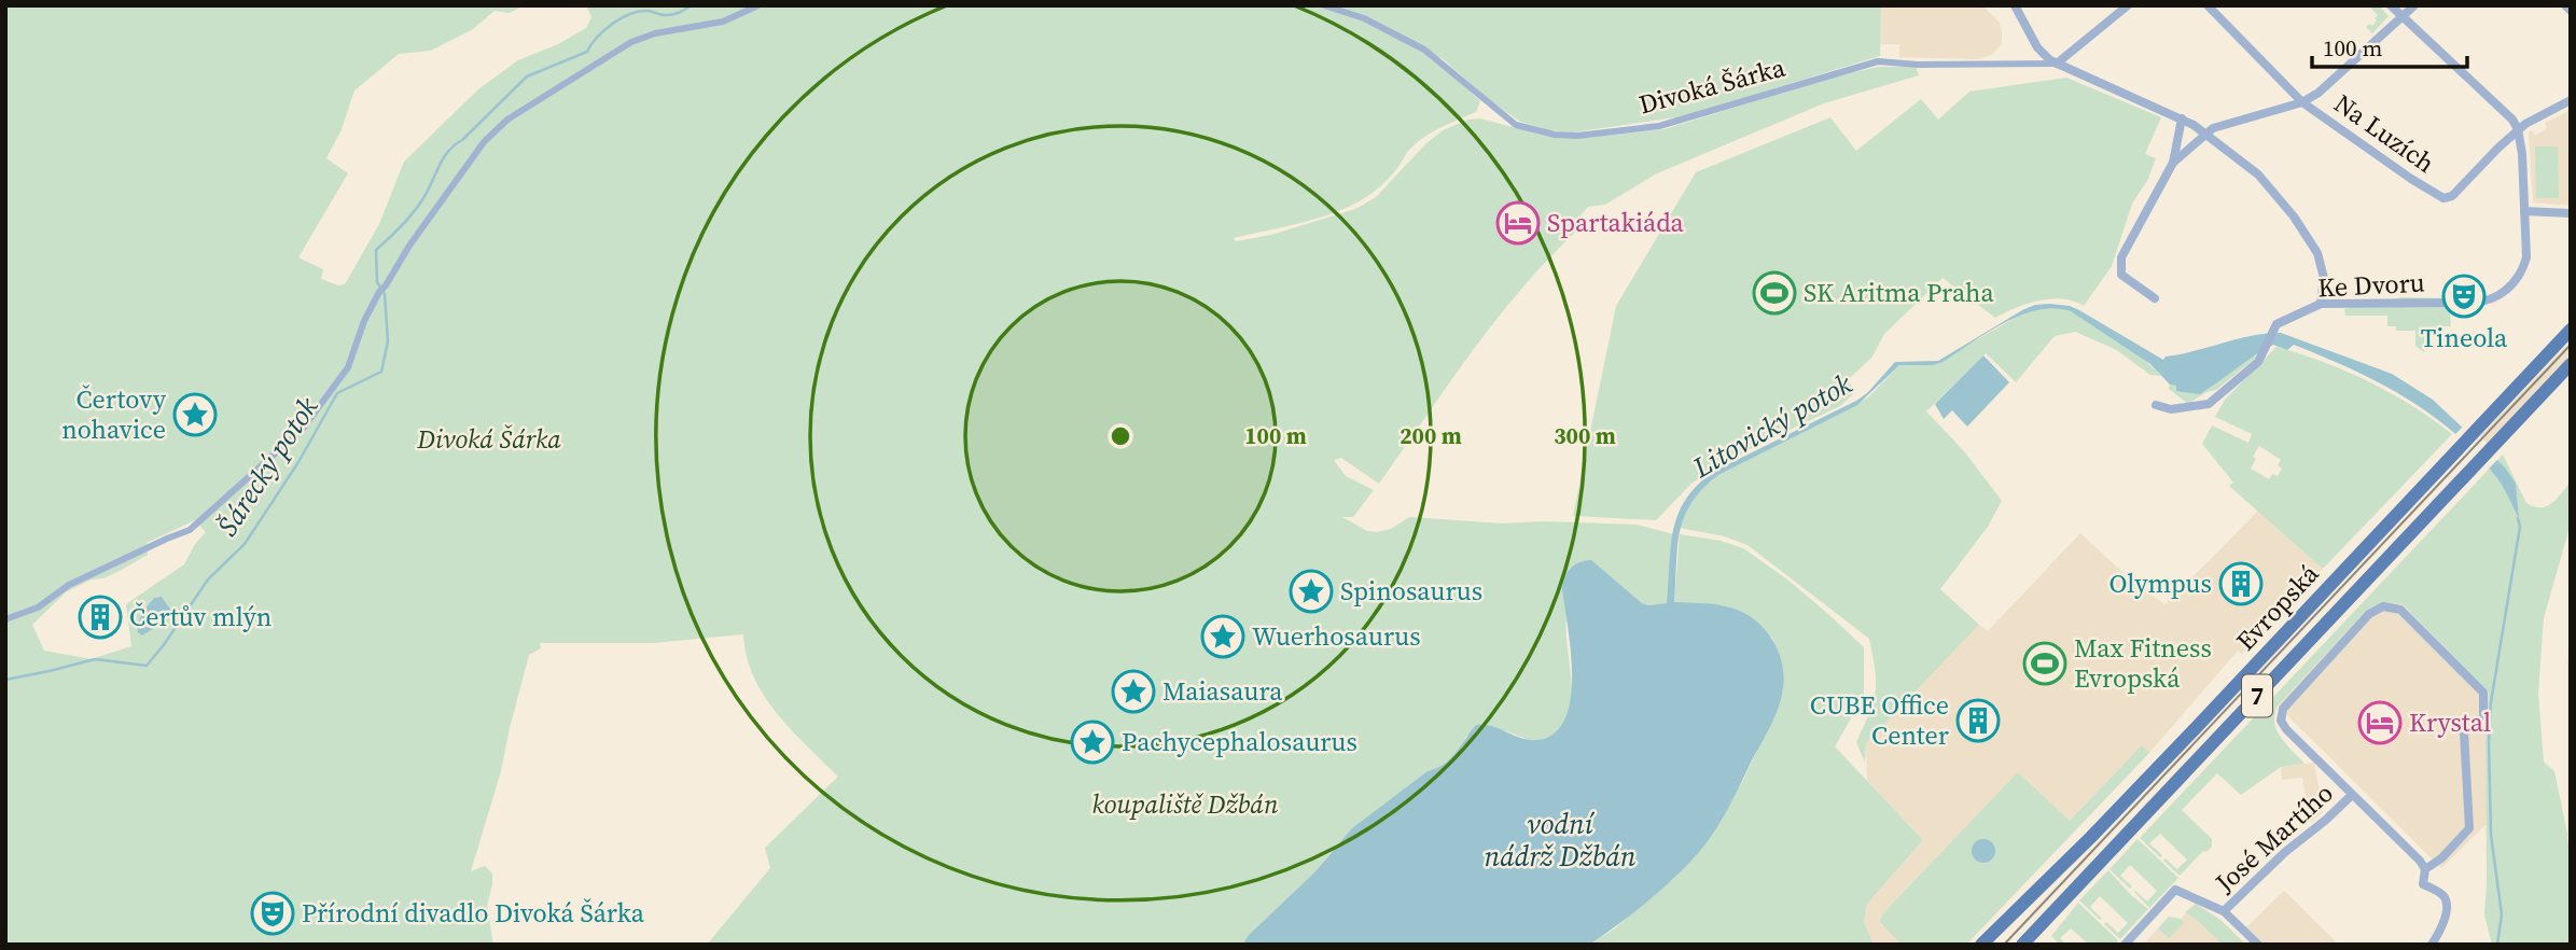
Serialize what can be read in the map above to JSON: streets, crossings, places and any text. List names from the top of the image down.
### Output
{
  "streets": {
    "main road": ["Evropská", "7"],
    "street": [
      "Divoká Šárka",
      "Na Luzích",
      "Ke Dvoru",
      "José Martího"
    ]
  },
  "water": ["Litovický potok", "Šárecký potok", "vodní nádrž Džbán"],
  "parks": ["Divoká Šárka", "koupaliště Džbán"],
  "places": {
    "hotel": ["Spartakiáda", "Krystal"],
    "sports": ["SK Aritma Praha", "Max Fitness Evropská"],
    "theatre": ["Tineola", "Přírodní divadlo Divoká Šárka"],
    "place": [
      "Čertovy nohavice",
      "Spinosaurus",
      "Wuerhosaurus",
      "Maiasaura",
      "Pachycephalosaurus"
    ],
    "building": ["Olympus", "Čertův mlýn", "CUBE Office Center"]
  },
  "scale_bar": "100 m",
  "rings": ["100 m", "200 m", "300 m"]
}
